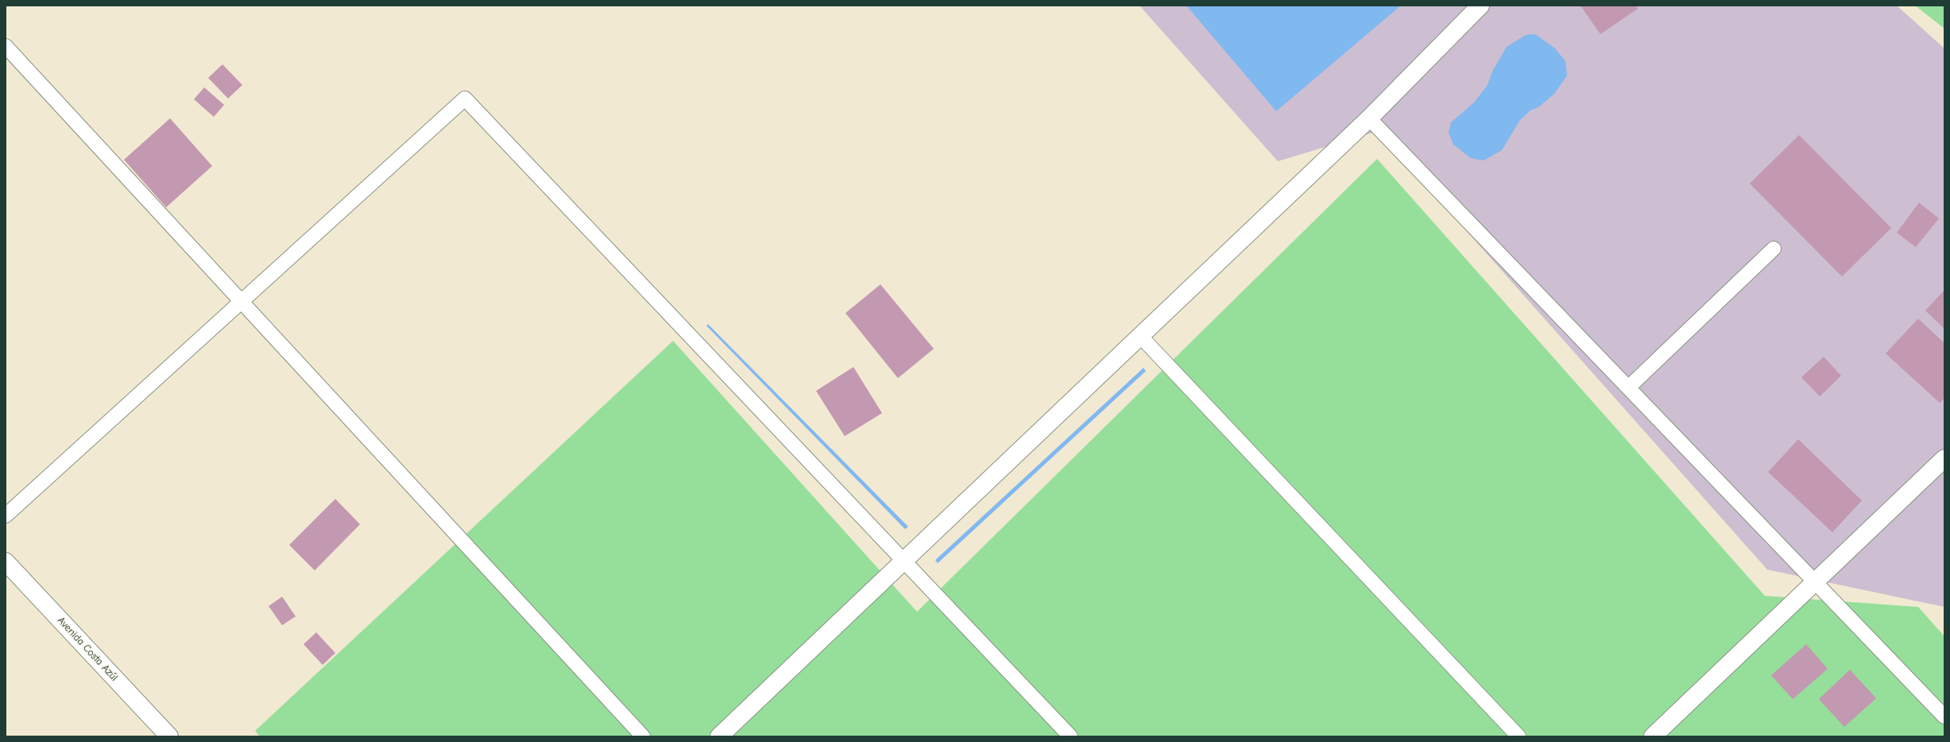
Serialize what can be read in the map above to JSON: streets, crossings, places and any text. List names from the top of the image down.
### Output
{
  "streets": {
    "street": ["Avenida Costa Azúl"]
  }
}
